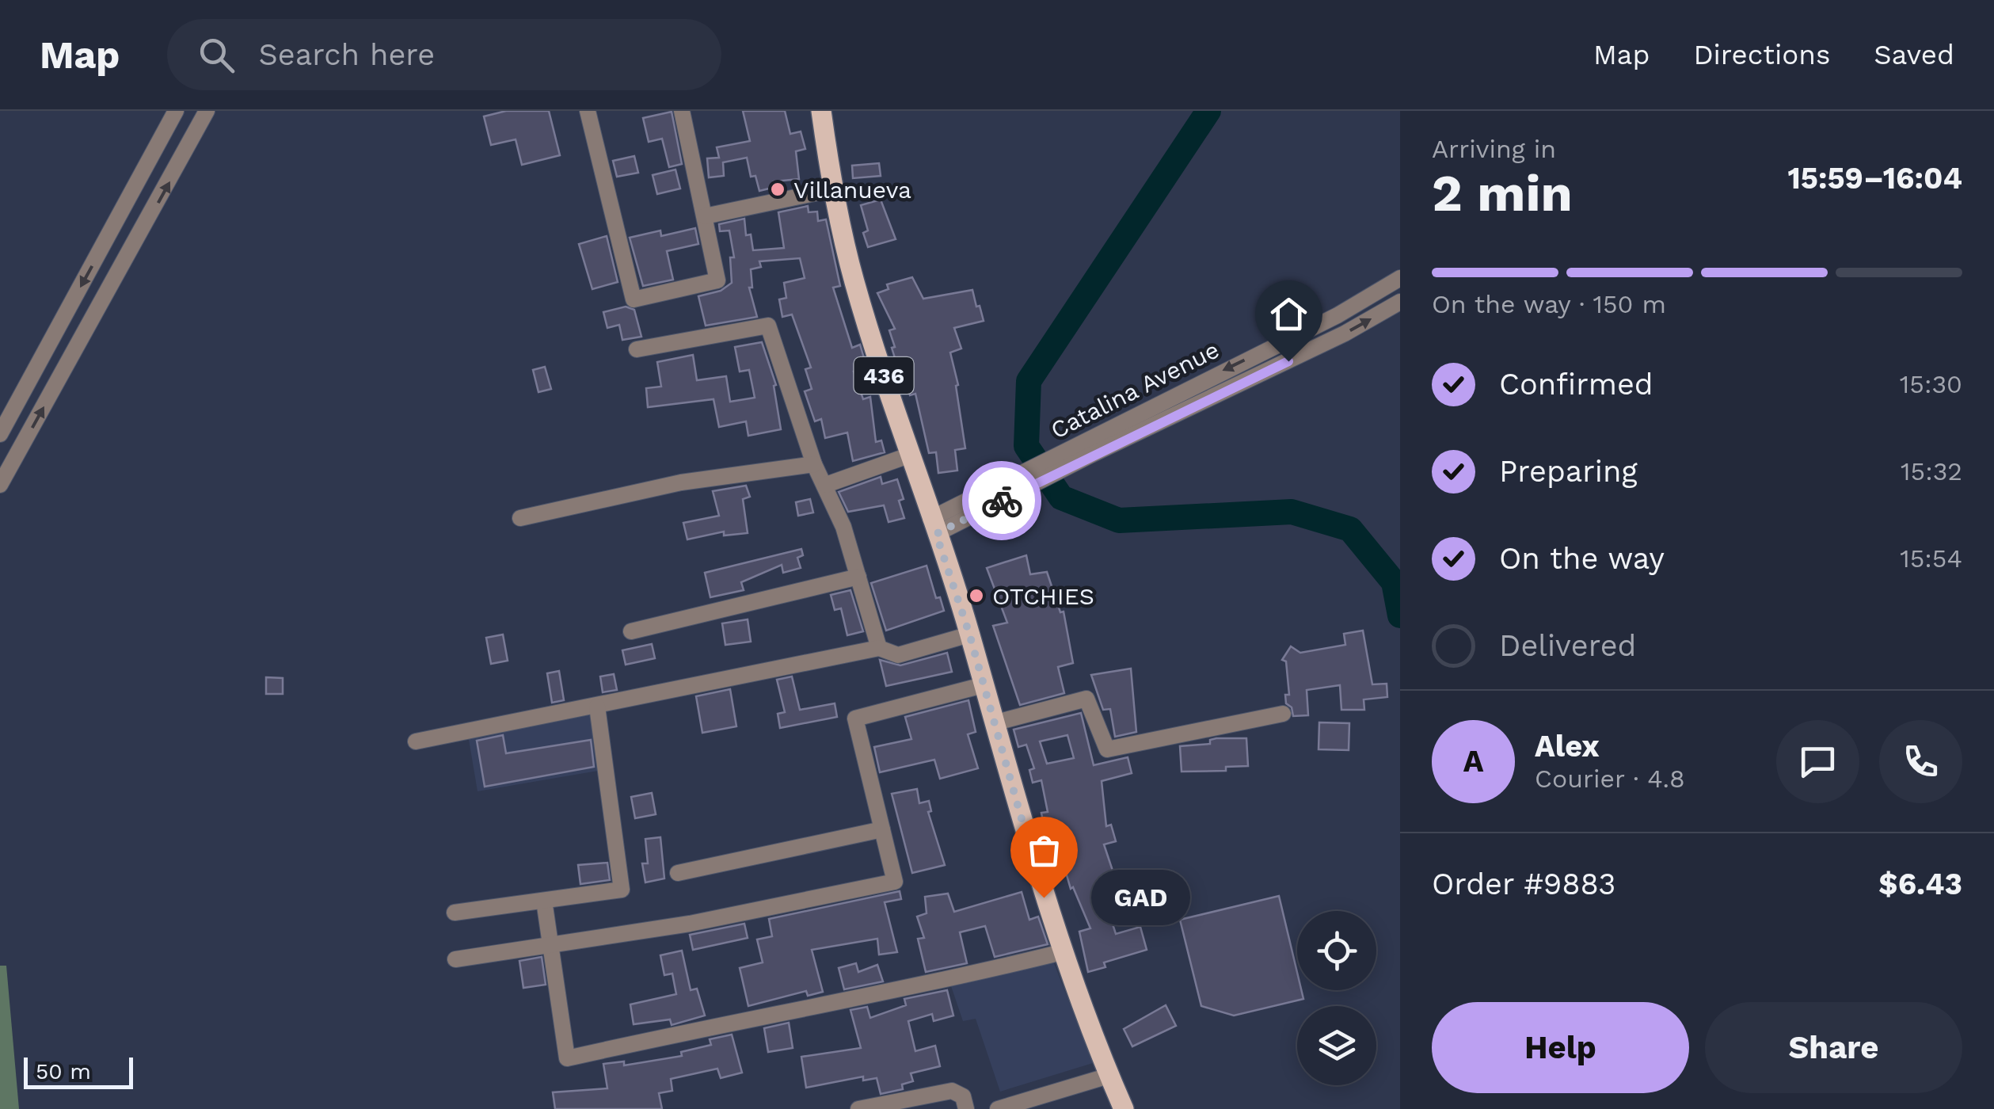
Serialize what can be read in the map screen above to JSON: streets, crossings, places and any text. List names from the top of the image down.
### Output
{
  "streets": {
    "main road": ["436"],
    "street": ["Catalina Avenue"]
  },
  "crossings": [
    ["436", "Catalina Avenue"]
  ],
  "places": ["Villanueva", "OTCHIES", "GAD"],
  "scale_bar": "50 m",
  "page": {
    "header": "Map",
    "search": "Search here",
    "nav": ["Map", "Directions", "Saved"],
    "heading": ["2 min", "Arriving in", "15:59–16:04"],
    "panel": [
      "Alex",
      "Courier · 4.8",
      "Order #9883",
      "$6.43"
    ],
    "bar": "On the way · 150 m",
    "list": [
      ["Confirmed", "15:30"],
      ["Preparing", "15:32"],
      ["On the way", "15:54"],
      "Delivered"
    ],
    "round": "A",
    "bubble": "GAD",
    "buttons": ["Help", "Share"],
    "scale": "50 m"
  }
}
